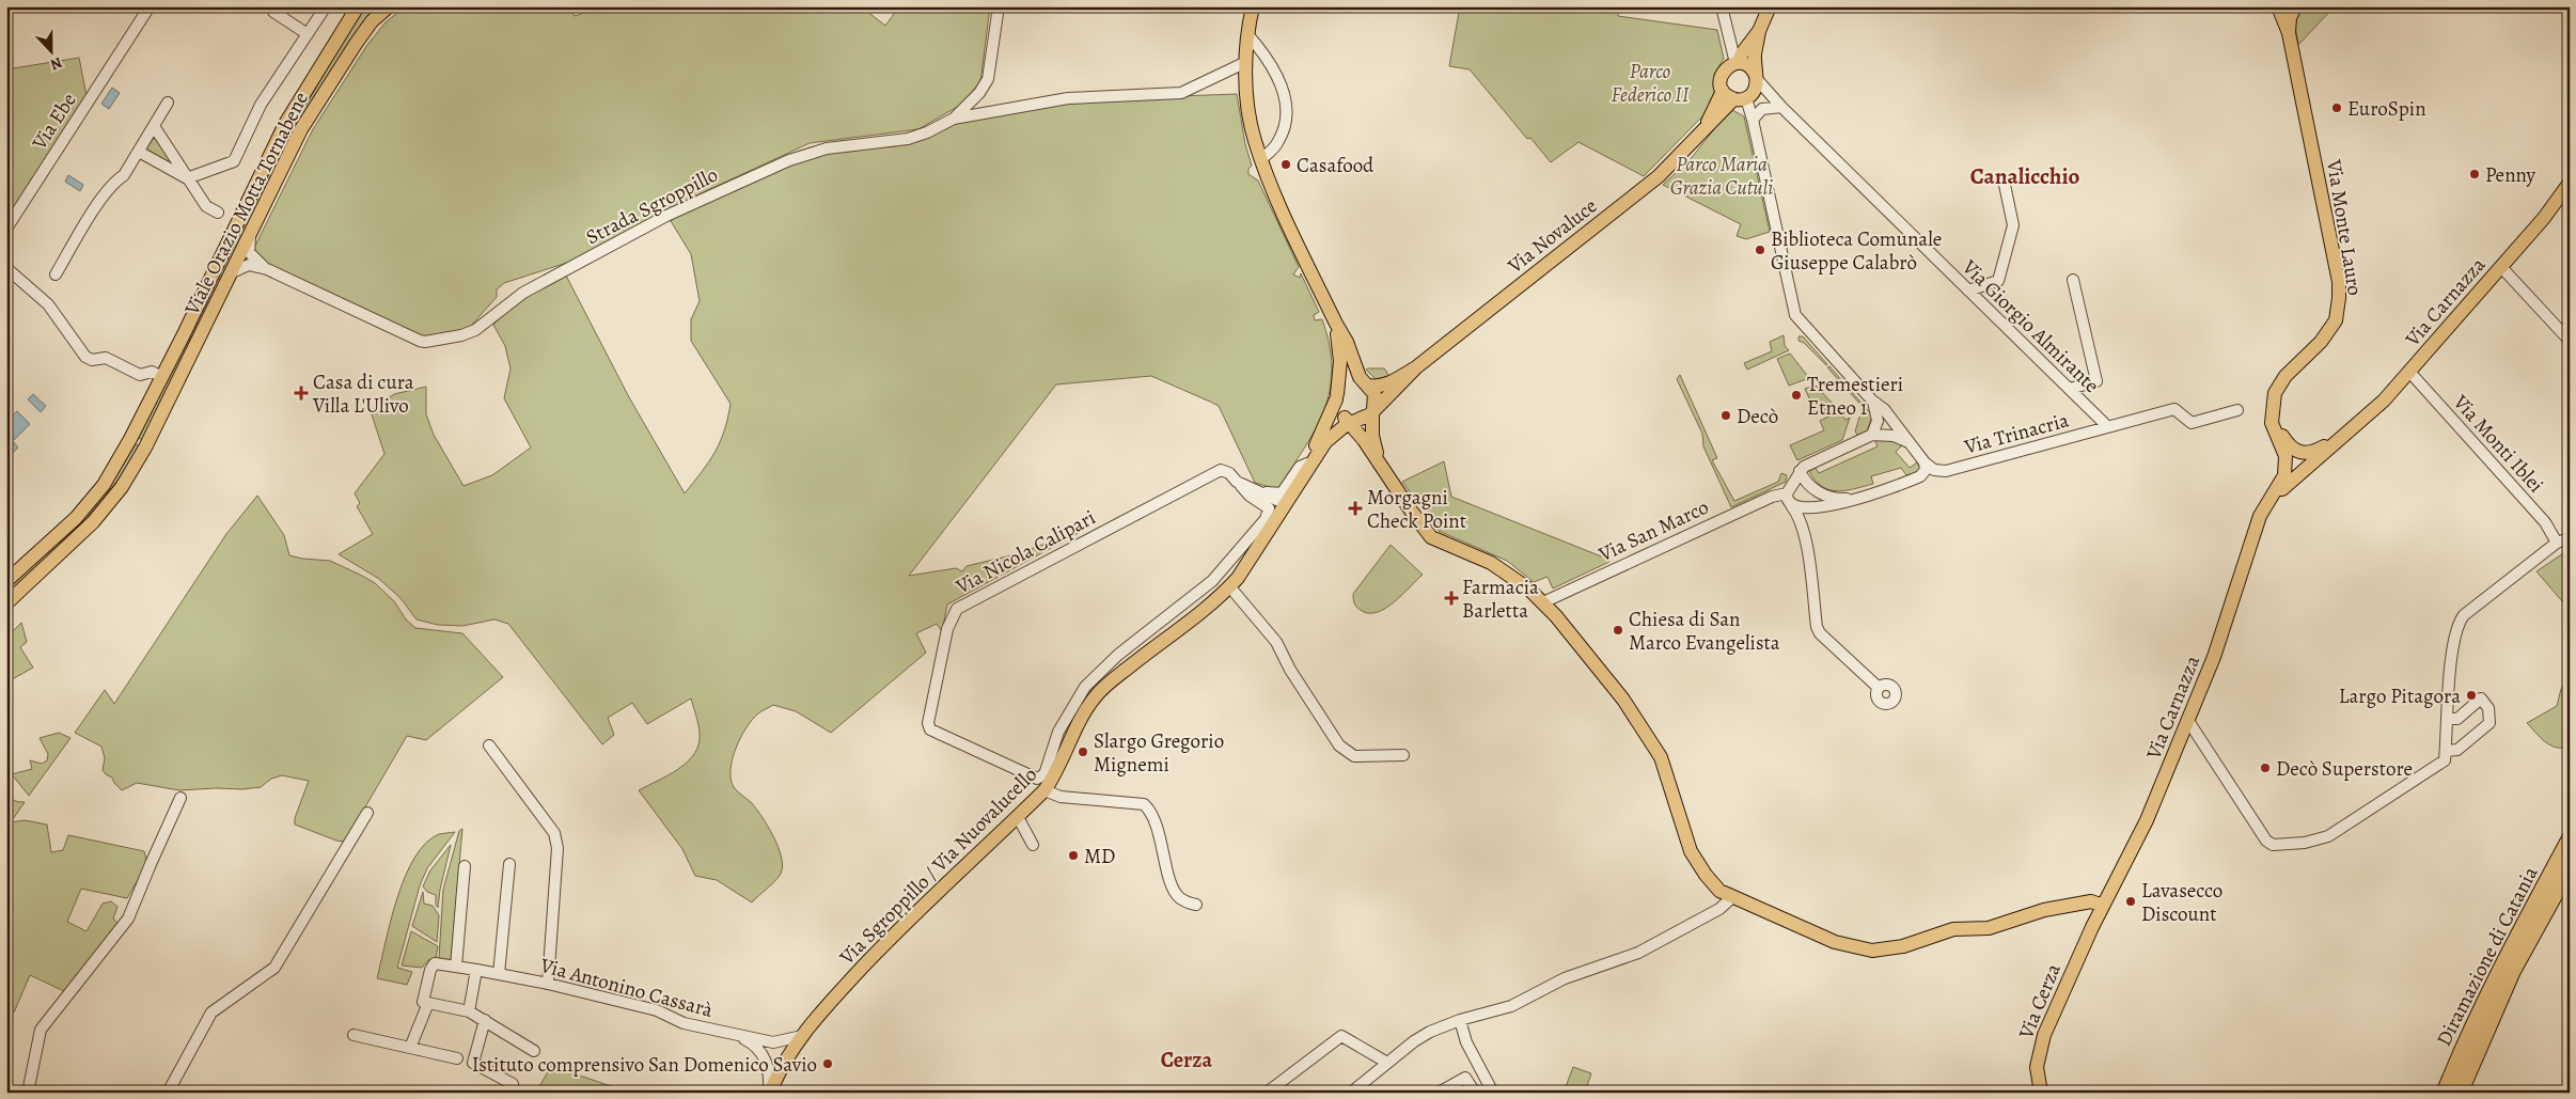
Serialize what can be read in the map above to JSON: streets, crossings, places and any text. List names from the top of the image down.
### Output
{
  "streets": {
    "highway": ["Diramazione di Catania"],
    "main road": [
      "Viale Orazio Motta Tornabene",
      "Via Monte Lauro",
      "Via Novaluce",
      "Via Carnazza",
      "Via Sgroppillo / Via Nuovalucello",
      "Via Cerza"
    ],
    "street": [
      "Via Ebe",
      "Strada Sgroppillo",
      "Via Giorgio Almirante",
      "Via Trinacria",
      "Via Monti Iblei",
      "Via San Marco",
      "Via Nicola Calipari",
      "Via Antonino Cassarà"
    ]
  },
  "crossings": [
    ["Via Carnazza", "Via Monti Iblei"],
    ["Via Carnazza", "Via Cerza"],
    ["Via Giorgio Almirante", "Via Trinacria"],
    ["Via Nicola Calipari", "Via Sgroppillo / Via Nuovalucello"]
  ],
  "districts": ["Canalicchio", "Cerza"],
  "parks": ["Parco Federico II", "Parco Maria Grazia Cutuli"],
  "places": {
    "other": [
      "EuroSpin",
      "Casafood",
      "Penny",
      "Biblioteca Comunale Giuseppe Calabrò",
      "Tremestieri Etneo 1",
      "Decò",
      "Chiesa di San Marco Evangelista",
      "Largo Pitagora",
      "Slargo Gregorio Mignemi",
      "Decò Superstore",
      "MD",
      "Lavasecco Discount",
      "Istituto comprensivo San Domenico Savio"
    ],
    "health": ["Casa di cura Villa L'Ulivo", "Morgagni Check Point", "Farmacia Barletta"]
  },
  "north": "bottom"
}
